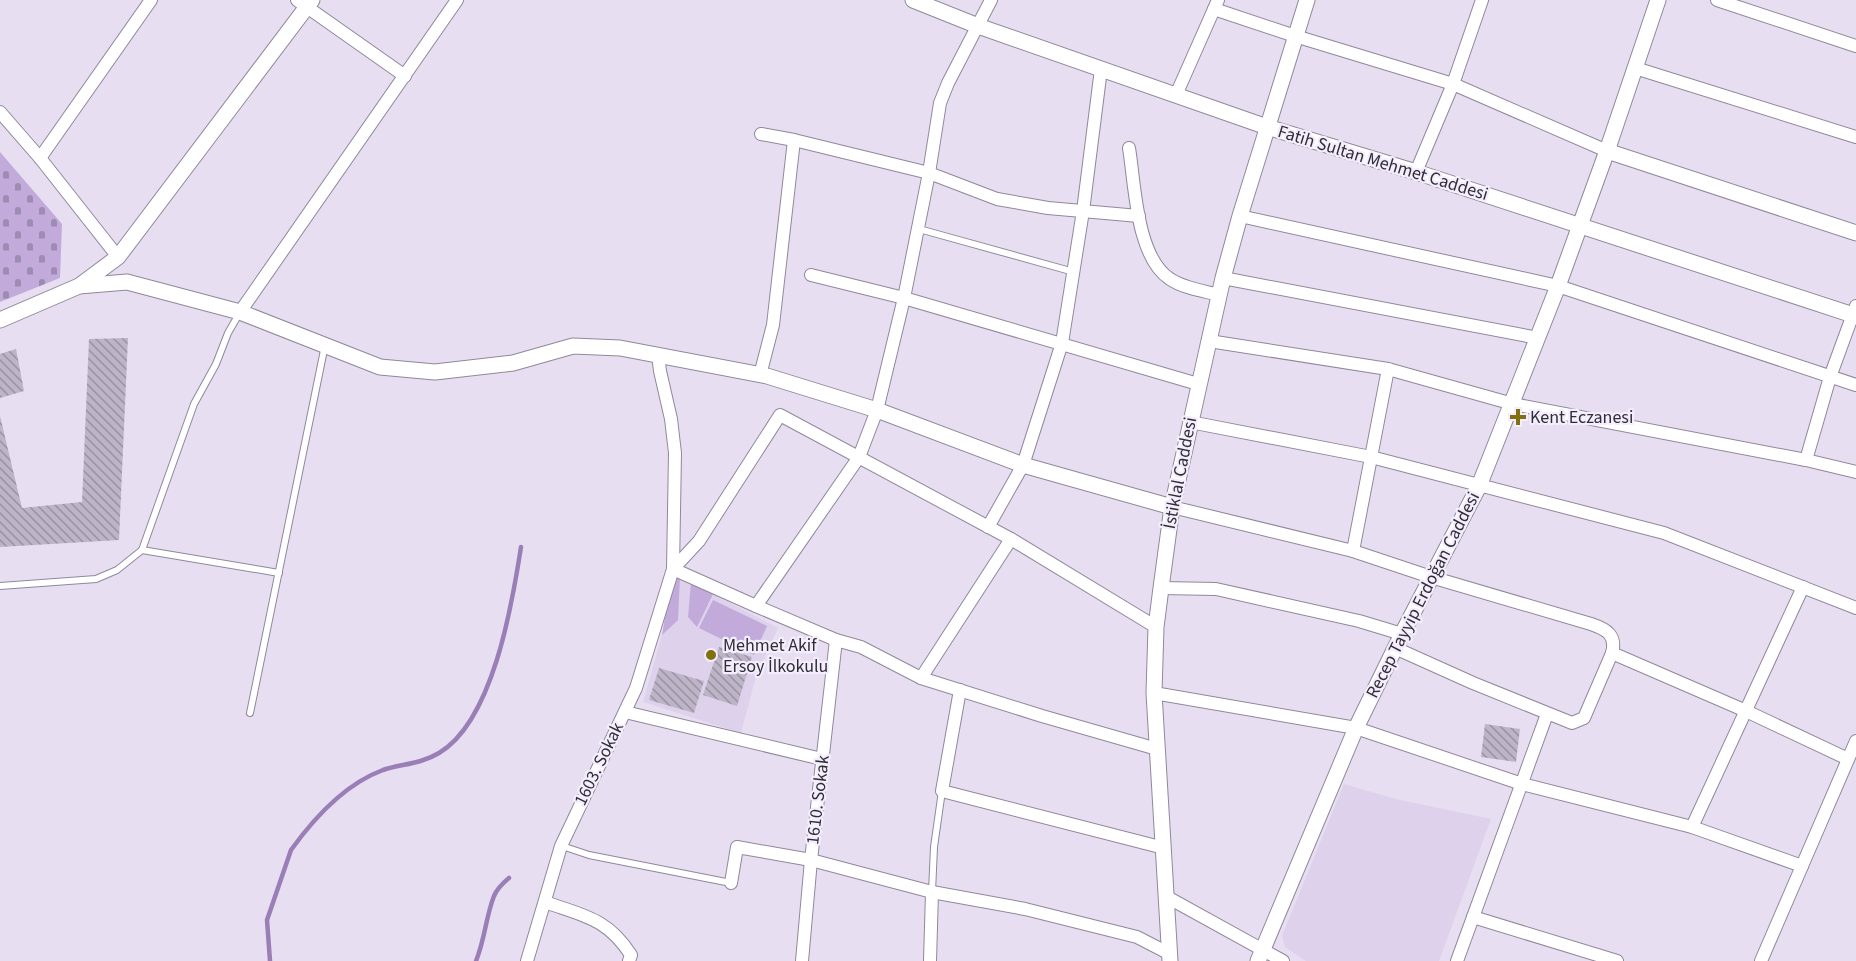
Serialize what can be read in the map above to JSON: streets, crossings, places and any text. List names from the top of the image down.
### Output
{
  "streets": {
    "street": [
      "Fatih Sultan Mehmet Caddesi",
      "İstiklal Caddesi",
      "Recep Tayyip Erdoğan Caddesi",
      "1603. Sokak",
      "1610. Sokak"
    ]
  },
  "crossings": [
    ["Fatih Sultan Mehmet Caddesi", "İstiklal Caddesi"],
    ["Fatih Sultan Mehmet Caddesi", "Recep Tayyip Erdoğan Caddesi"]
  ],
  "places": {
    "health": ["Kent Eczanesi"],
    "other": ["Mehmet Akif Ersoy İlkokulu"]
  }
}
